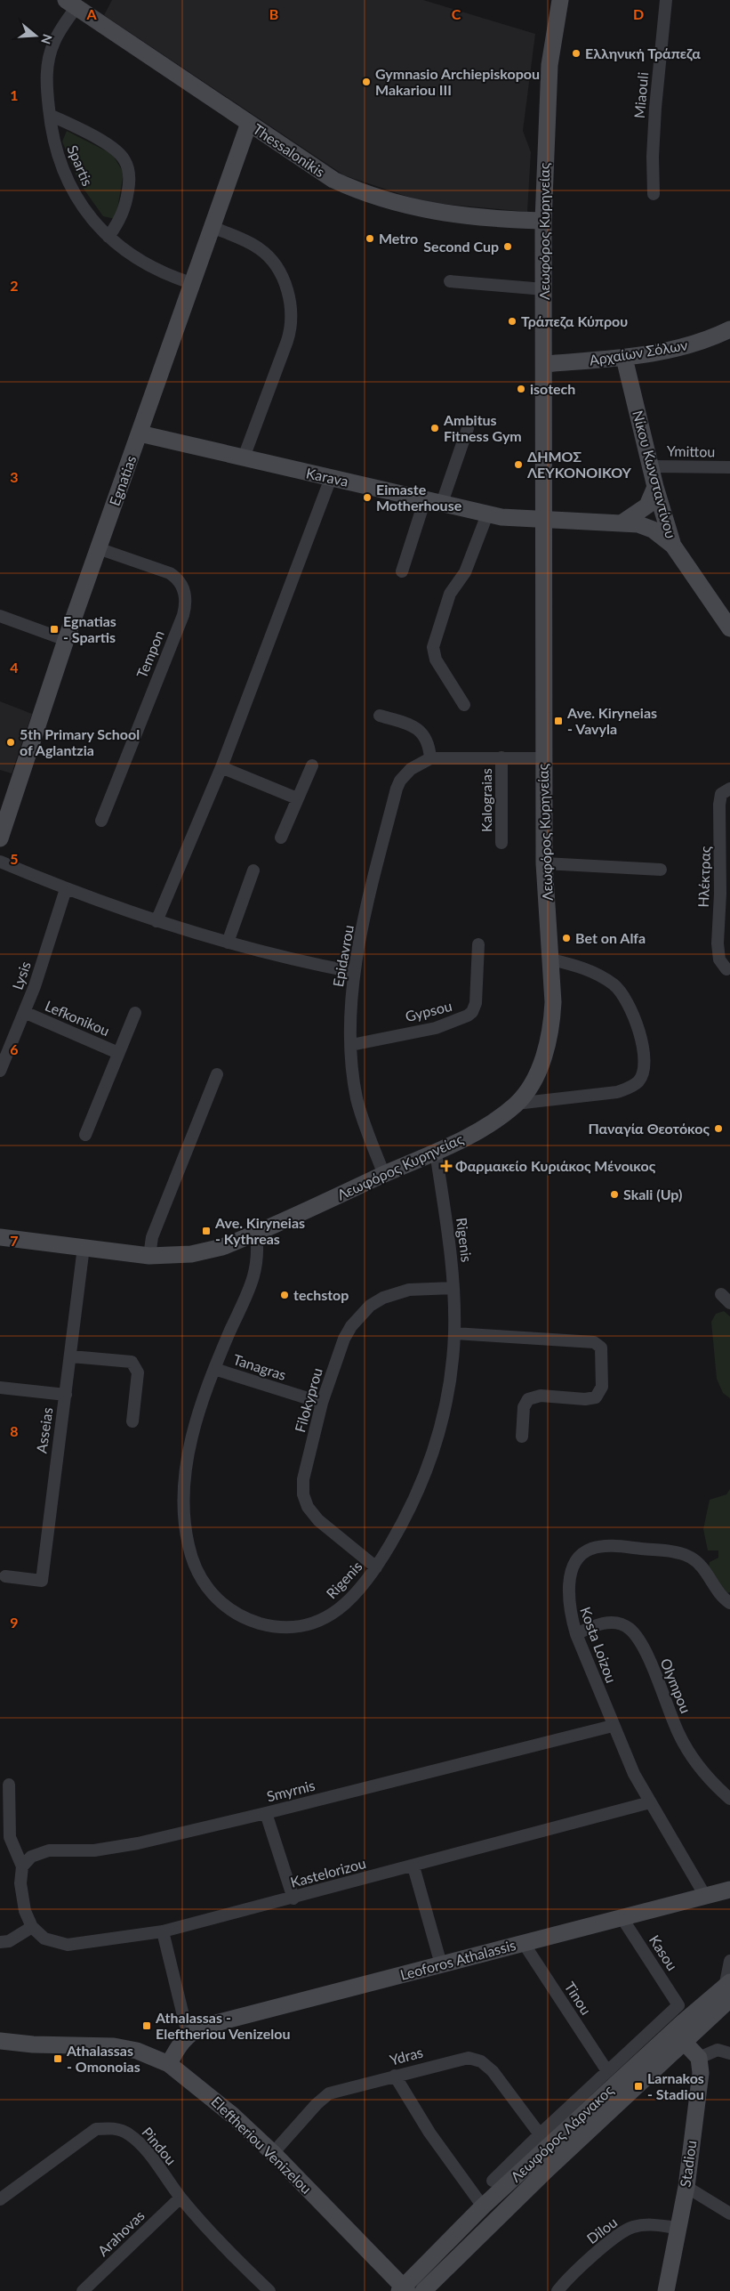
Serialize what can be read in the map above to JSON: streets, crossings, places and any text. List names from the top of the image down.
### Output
{
  "streets": {
    "main road": [
      "Thessalonikis",
      "Λεωφόρος Κυρηνείας",
      "Αρχαίων Σόλων",
      "Νίκου Κωνσταντίνου",
      "Karava",
      "Egnatias",
      "Leoforos Athalassis",
      "Λεωφόρος Λάρνακος",
      "Eleftheriou Venizelou",
      "Stadiou"
    ],
    "street": [
      "Miaouli",
      "Spartis",
      "Ymittou",
      "Tempon",
      "Kalograias",
      "Ηλέκτρας",
      "Epidavrou",
      "Lysis",
      "Gypsou",
      "Lefkonikou",
      "Rigenis",
      "Tanagras",
      "Filokyprou",
      "Asseias",
      "Kosta Loizou",
      "Olympou",
      "Smyrnis",
      "Kastelorizou",
      "Kasou",
      "Tinou",
      "Ydras",
      "Pindou",
      "Dilou",
      "Arahovas"
    ]
  },
  "crossings": [
    ["Thessalonikis", "Spartis"],
    ["Thessalonikis", "Λεωφόρος Κυρηνείας"],
    ["Thessalonikis", "Egnatias"],
    ["Spartis", "Egnatias"],
    ["Λεωφόρος Κυρηνείας", "Αρχαίων Σόλων"],
    ["Λεωφόρος Κυρηνείας", "Karava"],
    ["Λεωφόρος Κυρηνείας", "Epidavrou"],
    ["Λεωφόρος Κυρηνείας", "Rigenis"],
    ["Λεωφόρος Κυρηνείας", "Asseias"],
    ["Αρχαίων Σόλων", "Νίκου Κωνσταντίνου"],
    ["Ymittou", "Νίκου Κωνσταντίνου"],
    ["Νίκου Κωνσταντίνου", "Karava"],
    ["Karava", "Egnatias"],
    ["Egnatias", "Tempon"],
    ["Epidavrou", "Gypsou"],
    ["Lysis", "Lefkonikou"],
    ["Rigenis", "Tanagras"],
    ["Rigenis", "Filokyprou"],
    ["Tanagras", "Filokyprou"],
    ["Kosta Loizou", "Olympou"],
    ["Kosta Loizou", "Smyrnis"],
    ["Kosta Loizou", "Kastelorizou"],
    ["Kosta Loizou", "Leoforos Athalassis"],
    ["Smyrnis", "Kastelorizou"],
    ["Kasou", "Leoforos Athalassis"],
    ["Kasou", "Tinou"],
    ["Leoforos Athalassis", "Tinou"],
    ["Ydras", "Eleftheriou Venizelou"],
    ["Λεωφόρος Λάρνακος", "Eleftheriou Venizelou"],
    ["Pindou", "Arahovas"],
    ["Stadiou", "Dilou"]
  ],
  "places": {
    "other": [
      "Ελληνική Τράπεζα",
      "Gymnasio Archiepiskopou Makariou III",
      "Metro",
      "Second Cup",
      "Τράπεζα Κύπρου",
      "isotech",
      "Ambitus Fitness Gym",
      "ΔΗΜΟΣ ΛΕΥΚΟΝΟΙΚΟΥ",
      "Eimaste Motherhouse",
      "5th Primary School of Aglantzia",
      "Bet on Alfa",
      "Παναγία Θεοτόκος",
      "Skali (Up)",
      "techstop"
    ],
    "transit": [
      "Egnatias - Spartis",
      "Ave. Kiryneias - Vavyla",
      "Ave. Kiryneias - Kythreas",
      "Athalassas - Eleftheriou Venizelou",
      "Athalassas - Omonoias",
      "Larnakos - Stadiou"
    ],
    "health": ["Φαρμακείο Κυριάκος Μένοικος"]
  },
  "north": "right",
  "grid": {
    "columns": [
      "A",
      "B",
      "C",
      "D"
    ],
    "rows": [
      "1",
      "2",
      "3",
      "4",
      "5",
      "6",
      "7",
      "8",
      "9"
    ]
  }
}
